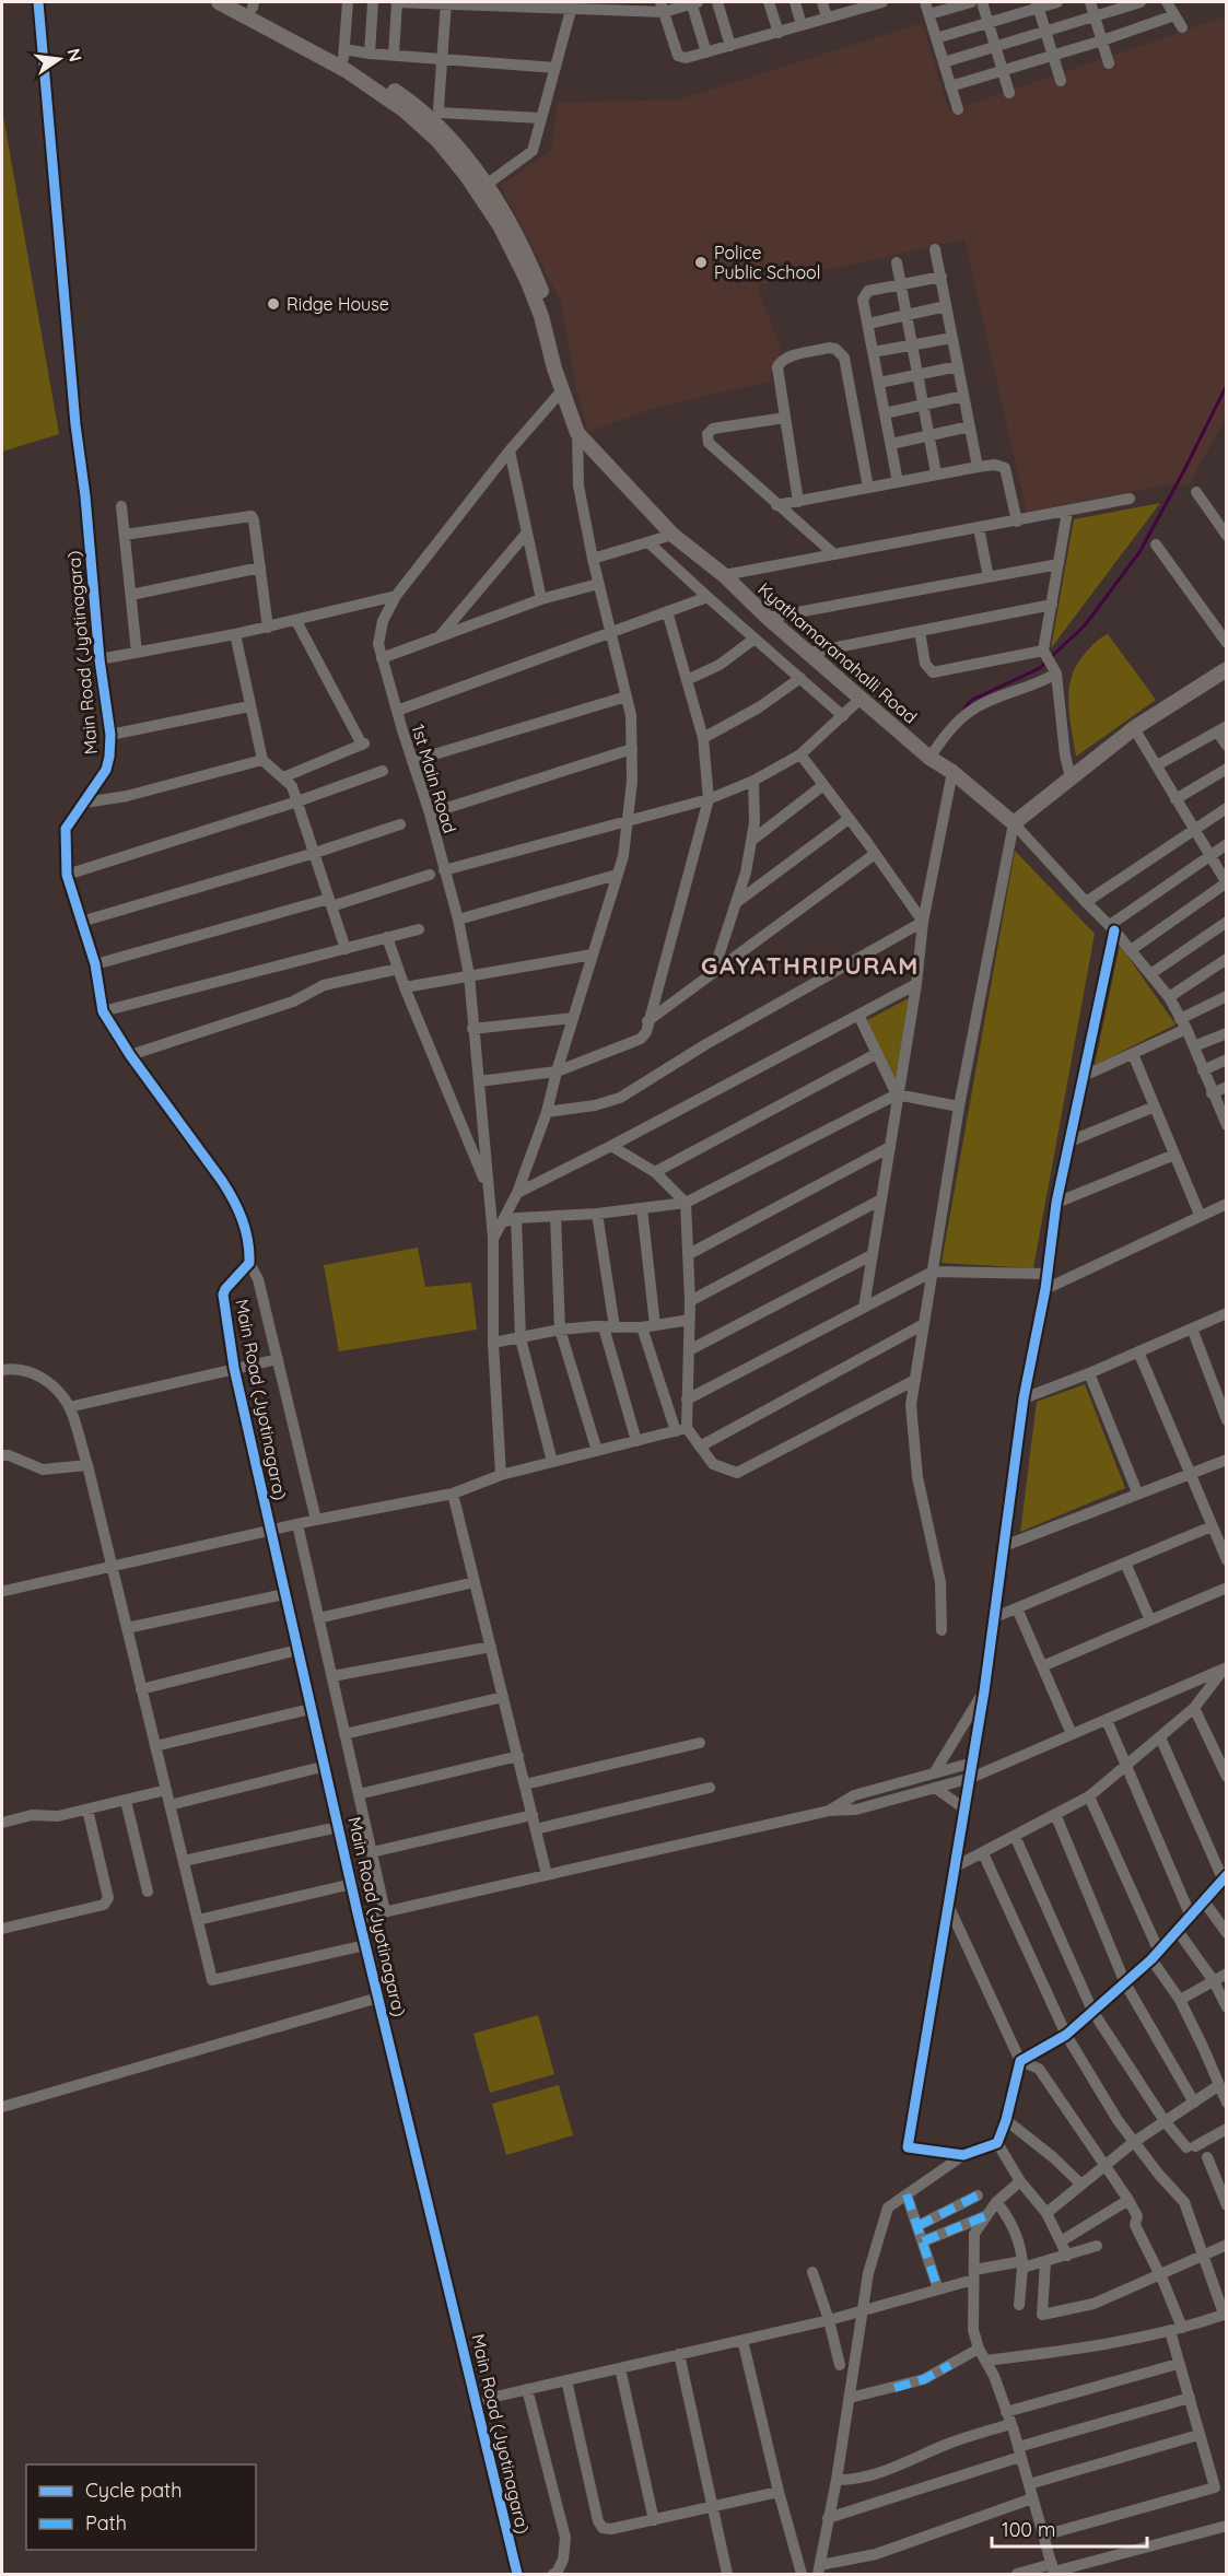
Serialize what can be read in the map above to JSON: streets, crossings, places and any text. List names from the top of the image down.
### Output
{
  "streets": {
    "main road": ["Kyathamaranahalli Road"],
    "street": ["Main Road (Jyotinagara)", "1st Main Road"]
  },
  "crossings": [
    ["Kyathamaranahalli Road", "1st Main Road"]
  ],
  "districts": ["GAYATHRIPURAM"],
  "places": ["Police Public School", "Ridge House"],
  "legend": ["Cycle path", "Path"],
  "scale_bar": "100 m",
  "north": "right"
}
